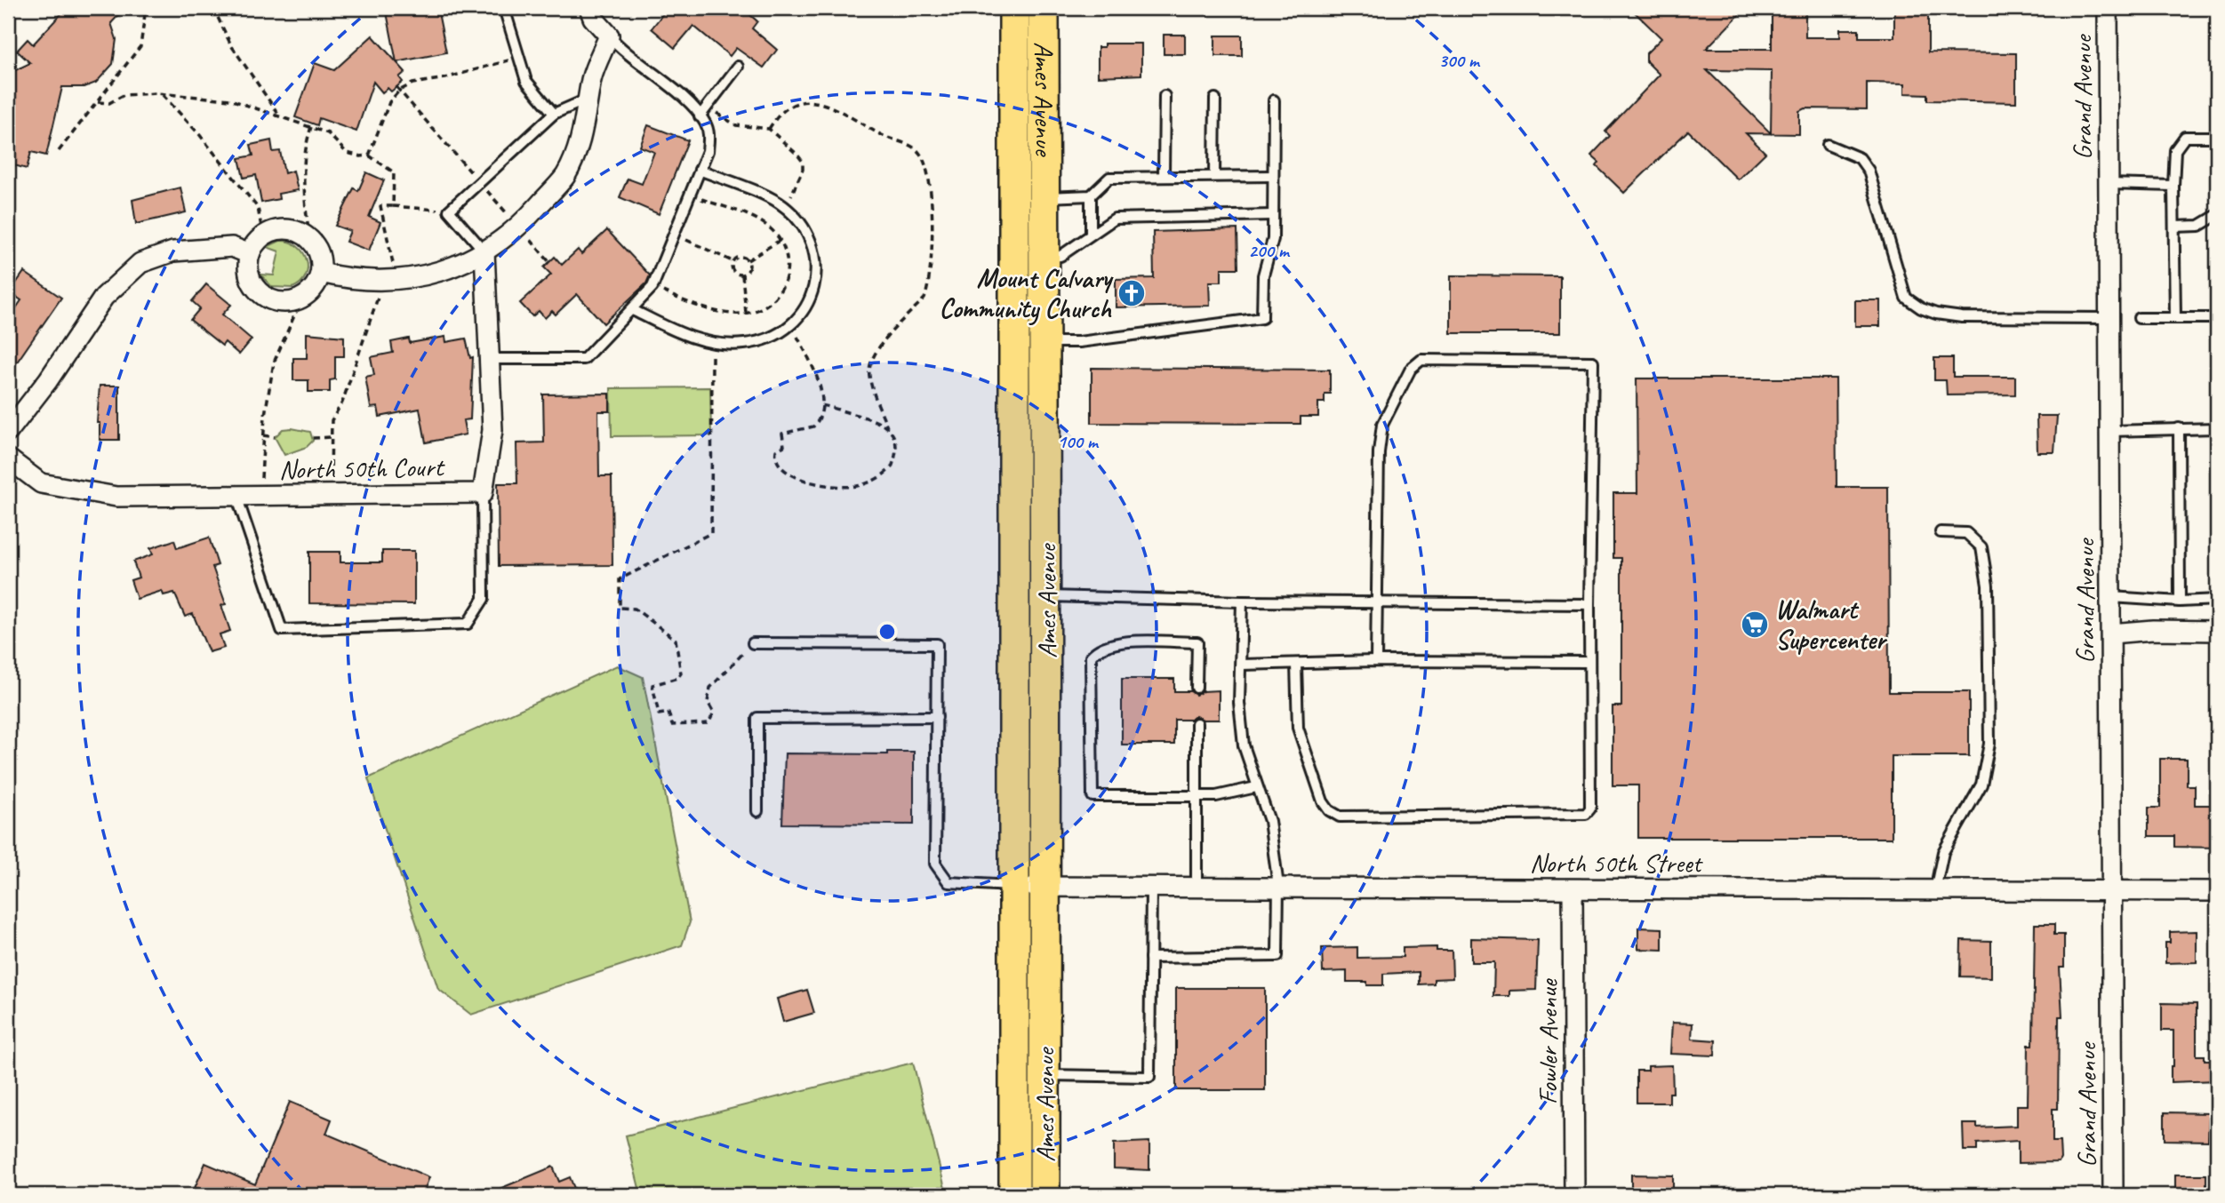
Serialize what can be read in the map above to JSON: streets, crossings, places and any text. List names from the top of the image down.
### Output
{
  "streets": {
    "main road": ["Ames Avenue"],
    "street": [
      "Grand Avenue",
      "North 50th Court",
      "North 50th Street",
      "Fowler Avenue"
    ]
  },
  "crossings": [
    ["Ames Avenue", "North 50th Street"],
    ["Grand Avenue", "North 50th Street"],
    ["North 50th Street", "Fowler Avenue"]
  ],
  "places": {
    "church": ["Mount Calvary Community Church"],
    "supermarket": ["Walmart Supercenter"]
  },
  "rings": ["300 m", "200 m", "100 m"]
}
